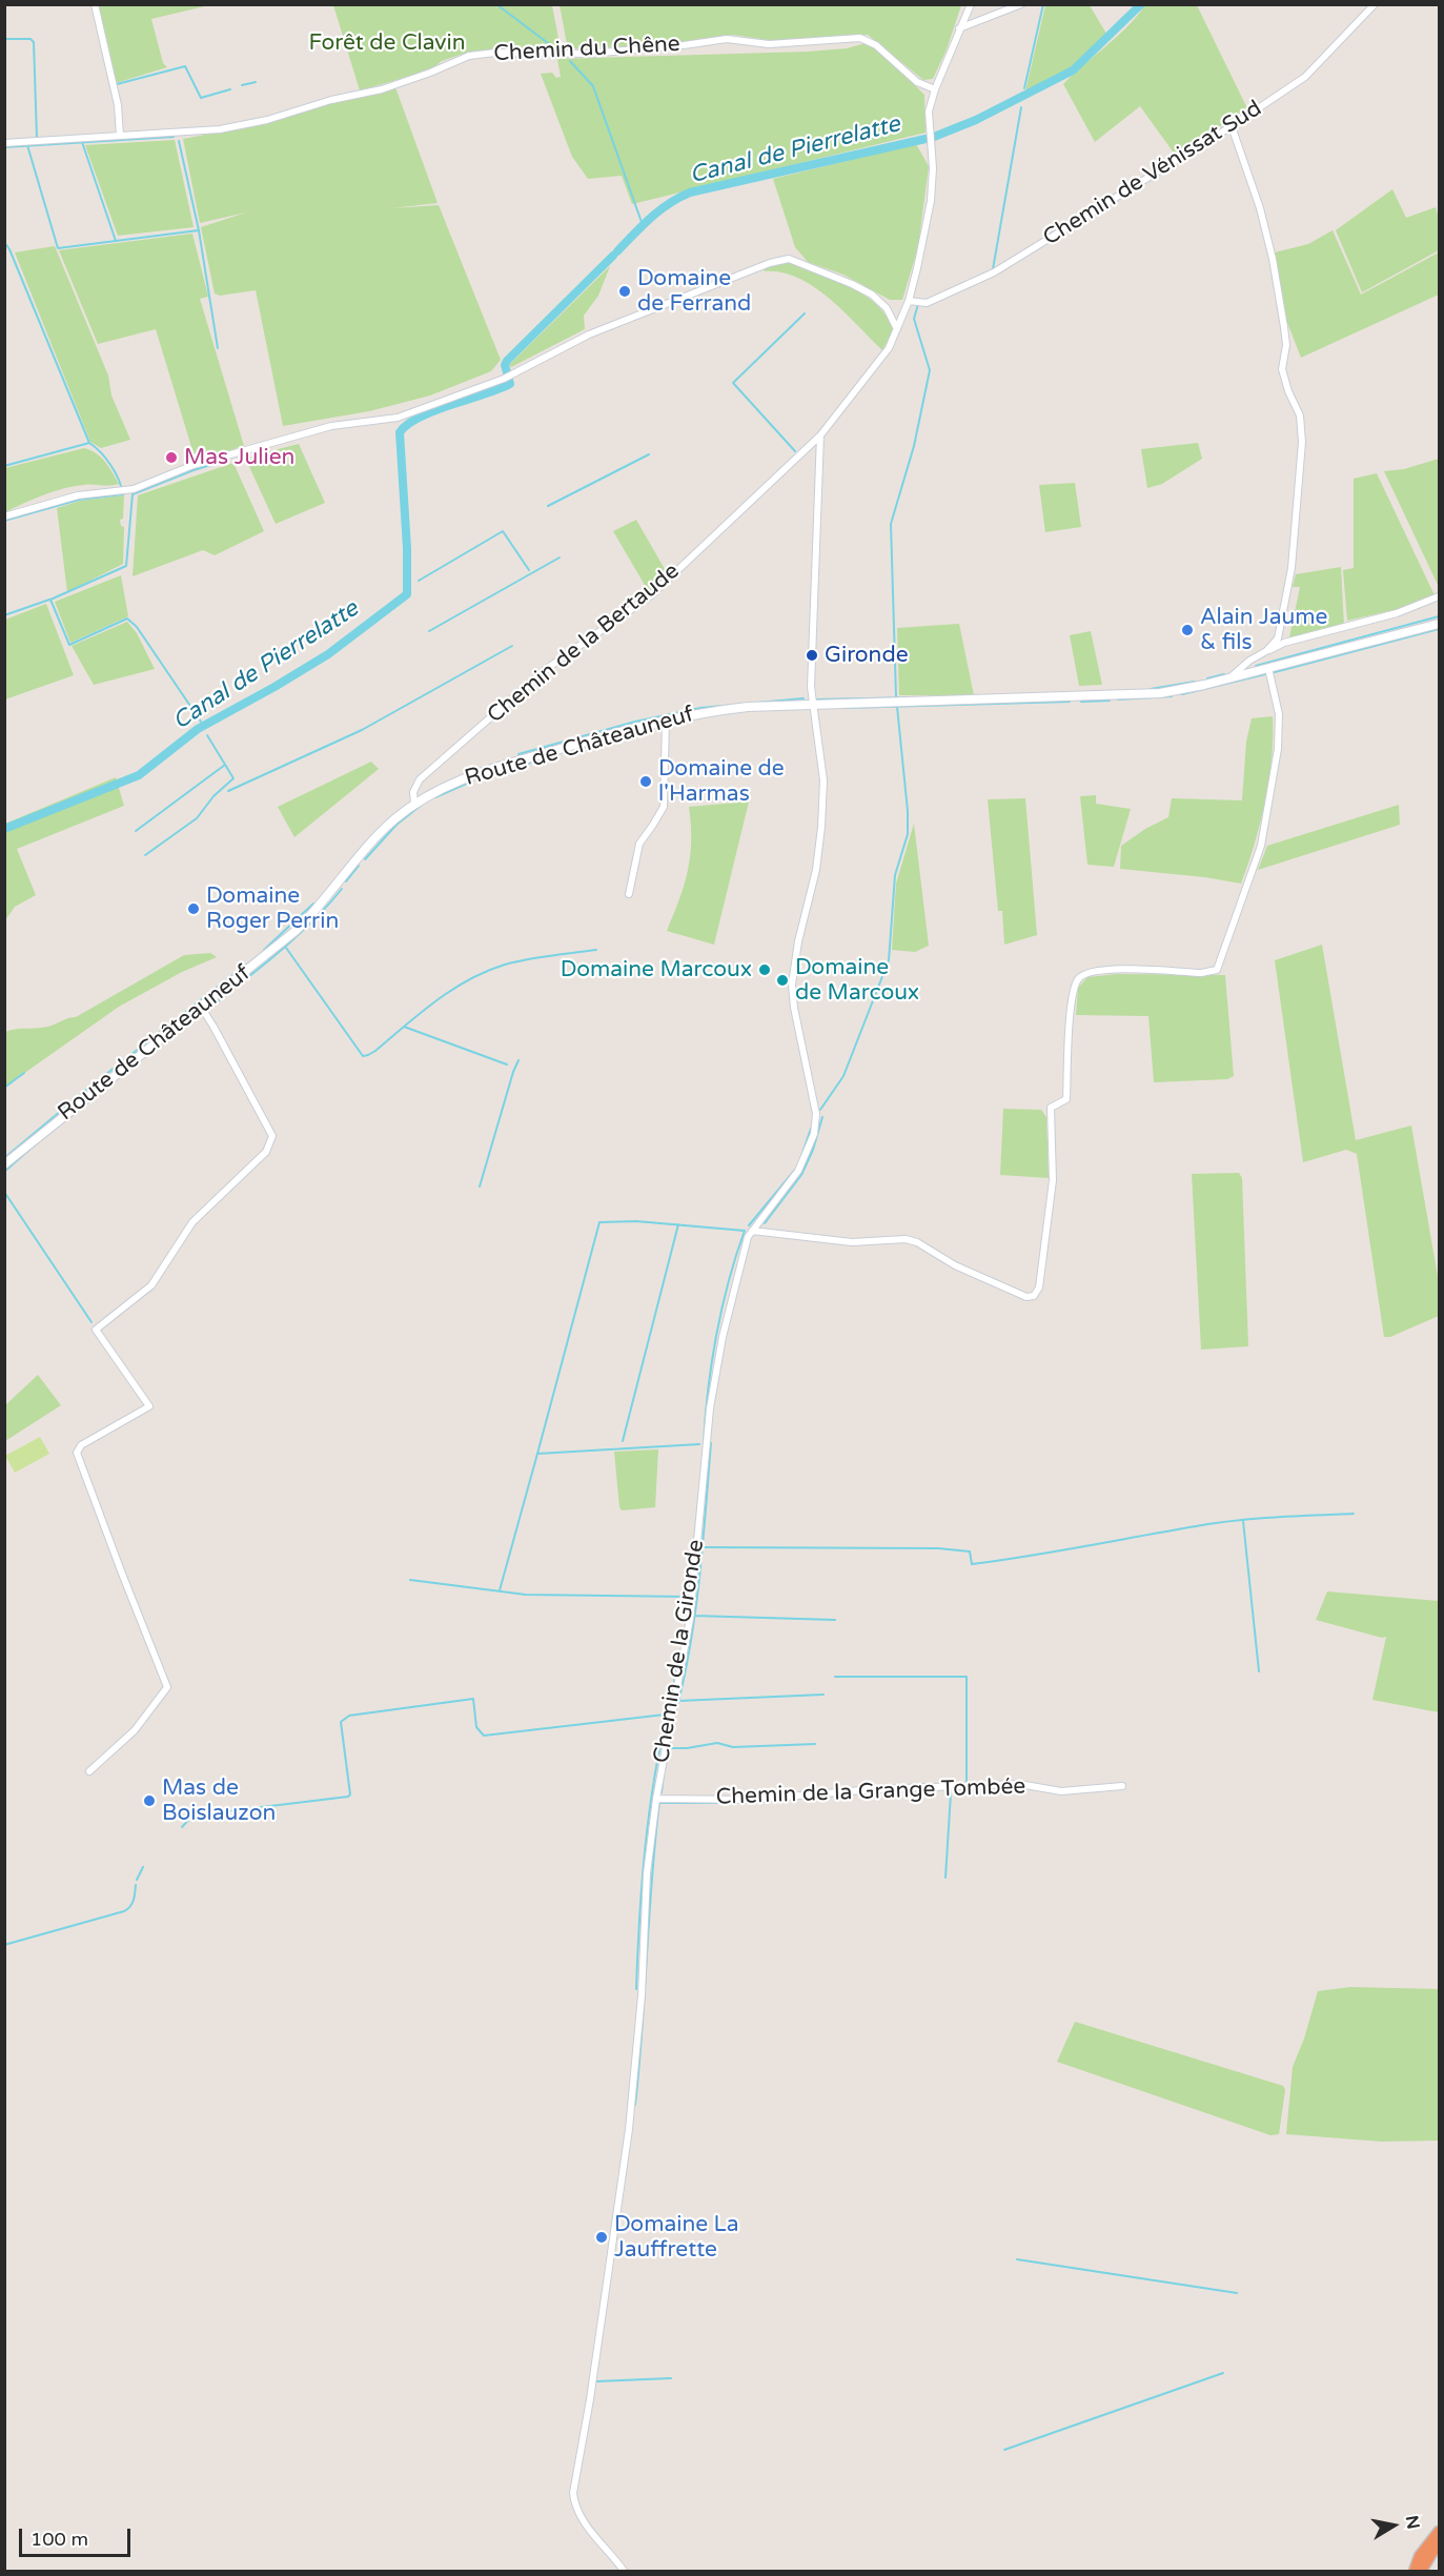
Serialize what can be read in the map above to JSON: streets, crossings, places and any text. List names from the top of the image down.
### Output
{
  "streets": {
    "main road": ["Route de Châteauneuf"],
    "street": [
      "Chemin du Chêne",
      "Chemin de Vénissat Sud",
      "Chemin de la Bertaude",
      "Chemin de la Gironde",
      "Chemin de la Grange Tombée"
    ]
  },
  "crossings": [
    ["Chemin du Chêne", "Chemin de la Bertaude"],
    ["Chemin de Vénissat Sud", "Chemin de la Bertaude"],
    ["Chemin de la Bertaude", "Route de Châteauneuf"],
    ["Chemin de la Bertaude", "Chemin de la Gironde"],
    ["Route de Châteauneuf", "Chemin de la Gironde"],
    ["Chemin de la Gironde", "Chemin de la Grange Tombée"]
  ],
  "water": ["Canal de Pierrelatte"],
  "parks": ["Forêt de Clavin"],
  "places": [
    "Domaine de Ferrand",
    "Mas Julien",
    "Alain Jaume & fils",
    "Gironde",
    "Domaine de l'Harmas",
    "Domaine Roger Perrin",
    "Domaine Marcoux",
    "Domaine de Marcoux",
    "Mas de Boislauzon",
    "Domaine La Jauffrette"
  ],
  "scale_bar": "100 m",
  "north": "right"
}
